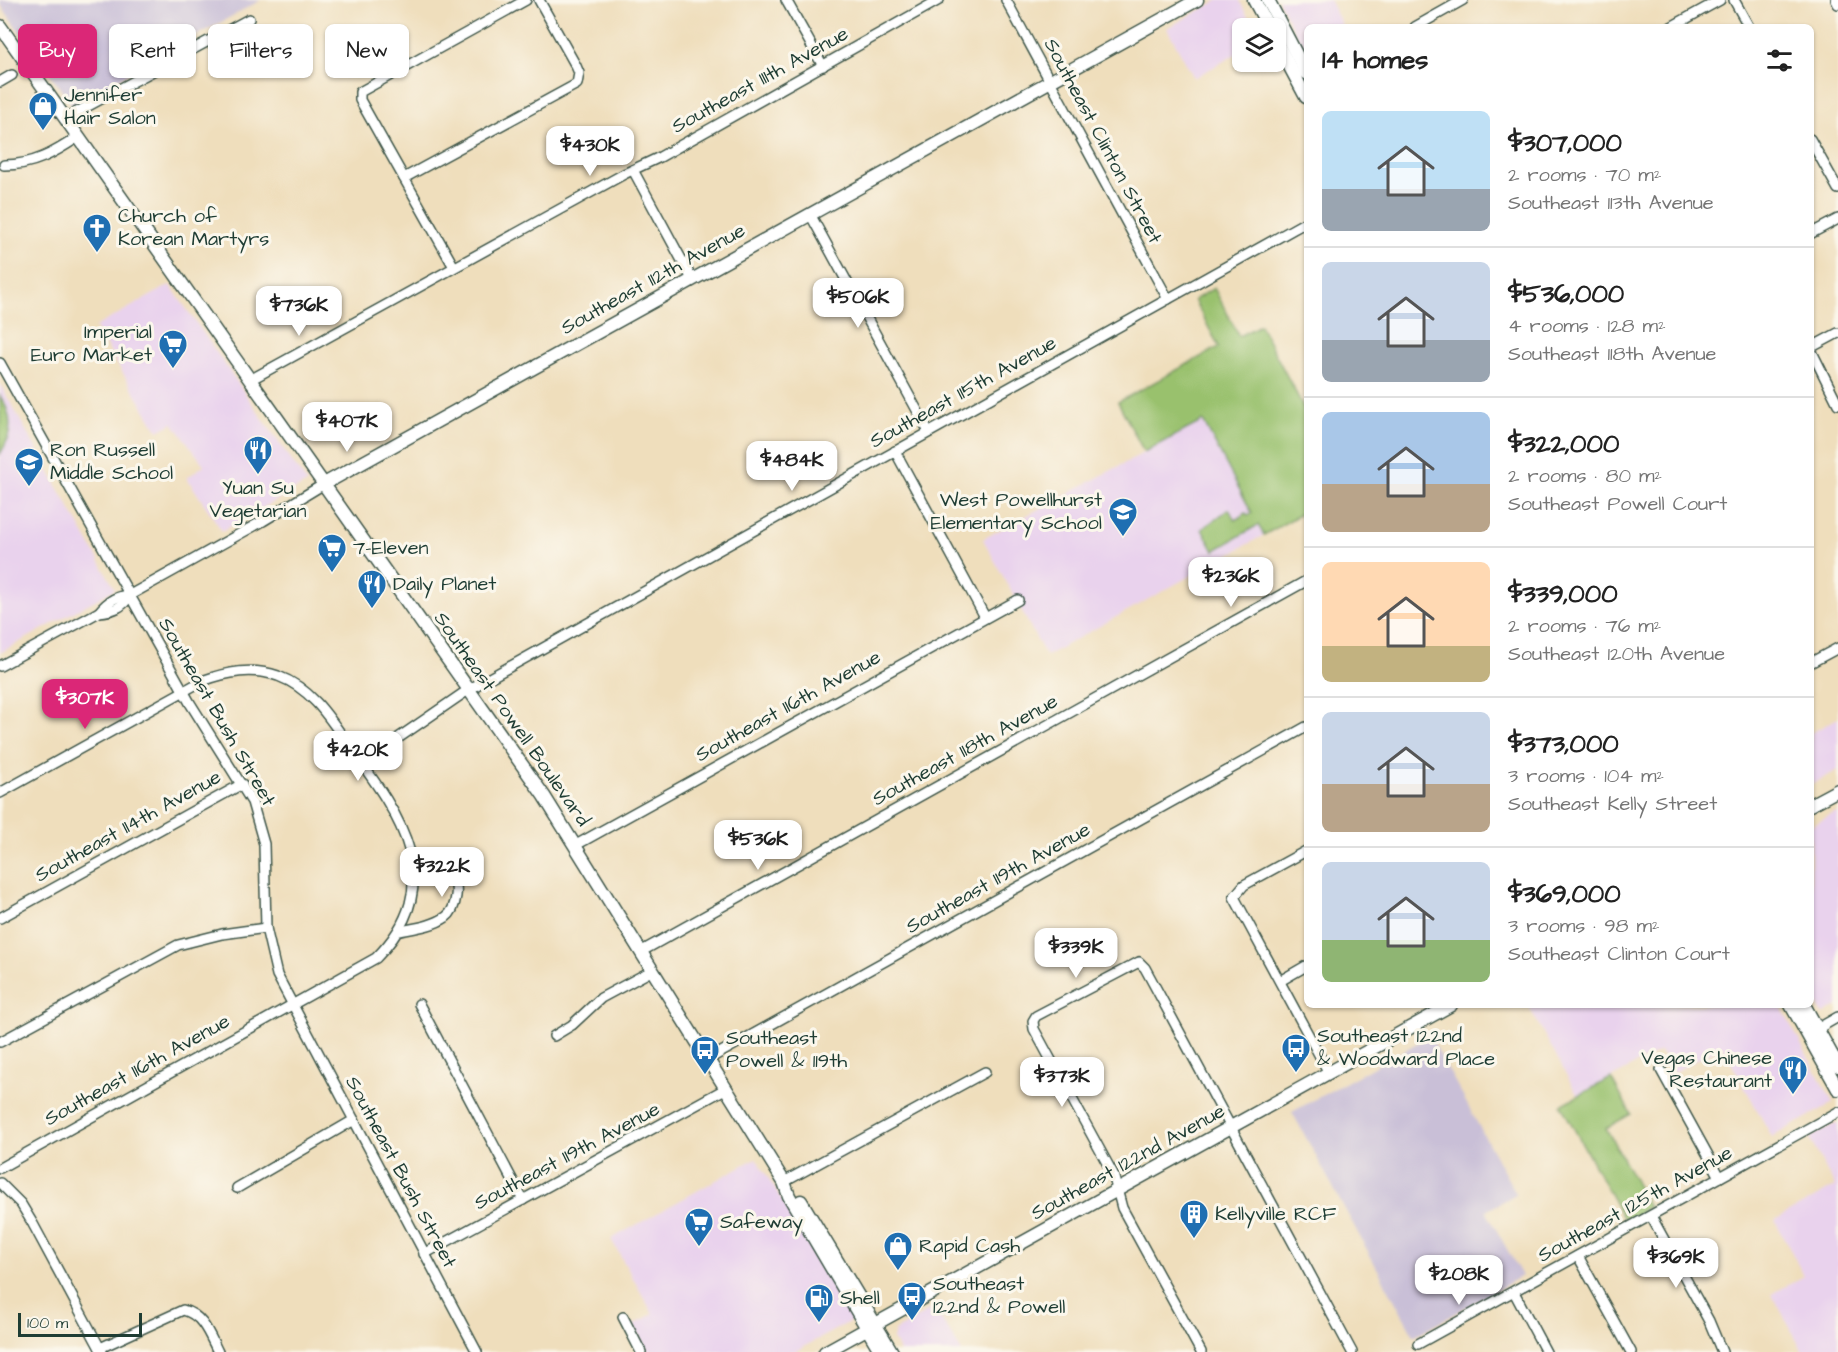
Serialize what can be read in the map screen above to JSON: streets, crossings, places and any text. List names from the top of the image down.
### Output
{
  "streets": {
    "main road": ["Southeast 112th Avenue", "Southeast Powell Boulevard", "Southeast 122nd Avenue"],
    "street": [
      "Southeast 111th Avenue",
      "Southeast Clinton Street",
      "Southeast 115th Avenue",
      "Southeast 116th Avenue",
      "Southeast Bush Street",
      "Southeast 118th Avenue",
      "Southeast 114th Avenue",
      "Southeast 119th Avenue",
      "Southeast 125th Avenue"
    ]
  },
  "crossings": [
    ["Southeast 111th Avenue", "Southeast Powell Boulevard"],
    ["Southeast Clinton Street", "Southeast 112th Avenue"],
    ["Southeast Clinton Street", "Southeast 115th Avenue"],
    ["Southeast 112th Avenue", "Southeast Bush Street"],
    ["Southeast 112th Avenue", "Southeast Powell Boulevard"],
    ["Southeast 115th Avenue", "Southeast Powell Boulevard"],
    ["Southeast 116th Avenue", "Southeast Bush Street"],
    ["Southeast 116th Avenue", "Southeast Powell Boulevard"],
    ["Southeast Bush Street", "Southeast 114th Avenue"],
    ["Southeast Bush Street", "Southeast 119th Avenue"],
    ["Southeast Powell Boulevard", "Southeast 118th Avenue"],
    ["Southeast Powell Boulevard", "Southeast 119th Avenue"],
    ["Southeast Powell Boulevard", "Southeast 122nd Avenue"]
  ],
  "places": {
    "shop": ["Jennifer Hair Salon", "Rapid Cash"],
    "church": ["Church of Korean Martyrs"],
    "supermarket": ["Imperial Euro Market", "7-Eleven", "Safeway"],
    "restaurant": ["Yuan Su Vegetarian", "Daily Planet", "Vegas Chinese Restaurant"],
    "school or university": ["Ron Russell Middle School", "West Powellhurst Elementary School"],
    "bus stop": ["Southeast 122nd & Woodward Place", "Southeast Powell & 119th", "Southeast 122nd & Powell"],
    "building": ["Kellyville RCF"],
    "fuel station": ["Shell"]
  },
  "scale_bar": "100 m",
  "page": {
    "chip": [
      "Buy",
      "Rent",
      "Filters",
      "New"
    ],
    "heading": "14 homes",
    "list": [
      {
        "name": "$307,000",
        "note": "2 rooms · 70 m² · Southeast 113th Avenue"
      },
      {
        "name": "$536,000",
        "note": "4 rooms · 128 m² · Southeast 118th Avenue"
      },
      {
        "name": "$322,000",
        "note": "2 rooms · 80 m² · Southeast Powell Court"
      },
      {
        "name": "$339,000",
        "note": "2 rooms · 76 m² · Southeast 120th Avenue"
      },
      {
        "name": "$373,000",
        "note": "3 rooms · 104 m² · Southeast Kelly Street"
      },
      {
        "name": "$369,000",
        "note": "3 rooms · 98 m² · Southeast Clinton Court"
      }
    ],
    "price": [
      "$430K",
      "$506K",
      "$736K",
      "$407K",
      "$484K",
      "$236K",
      "$307K",
      "$420K",
      "$536K",
      "$322K",
      "$339K",
      "$373K",
      "$369K",
      "$208K"
    ],
    "scale": "100 m"
  }
}
